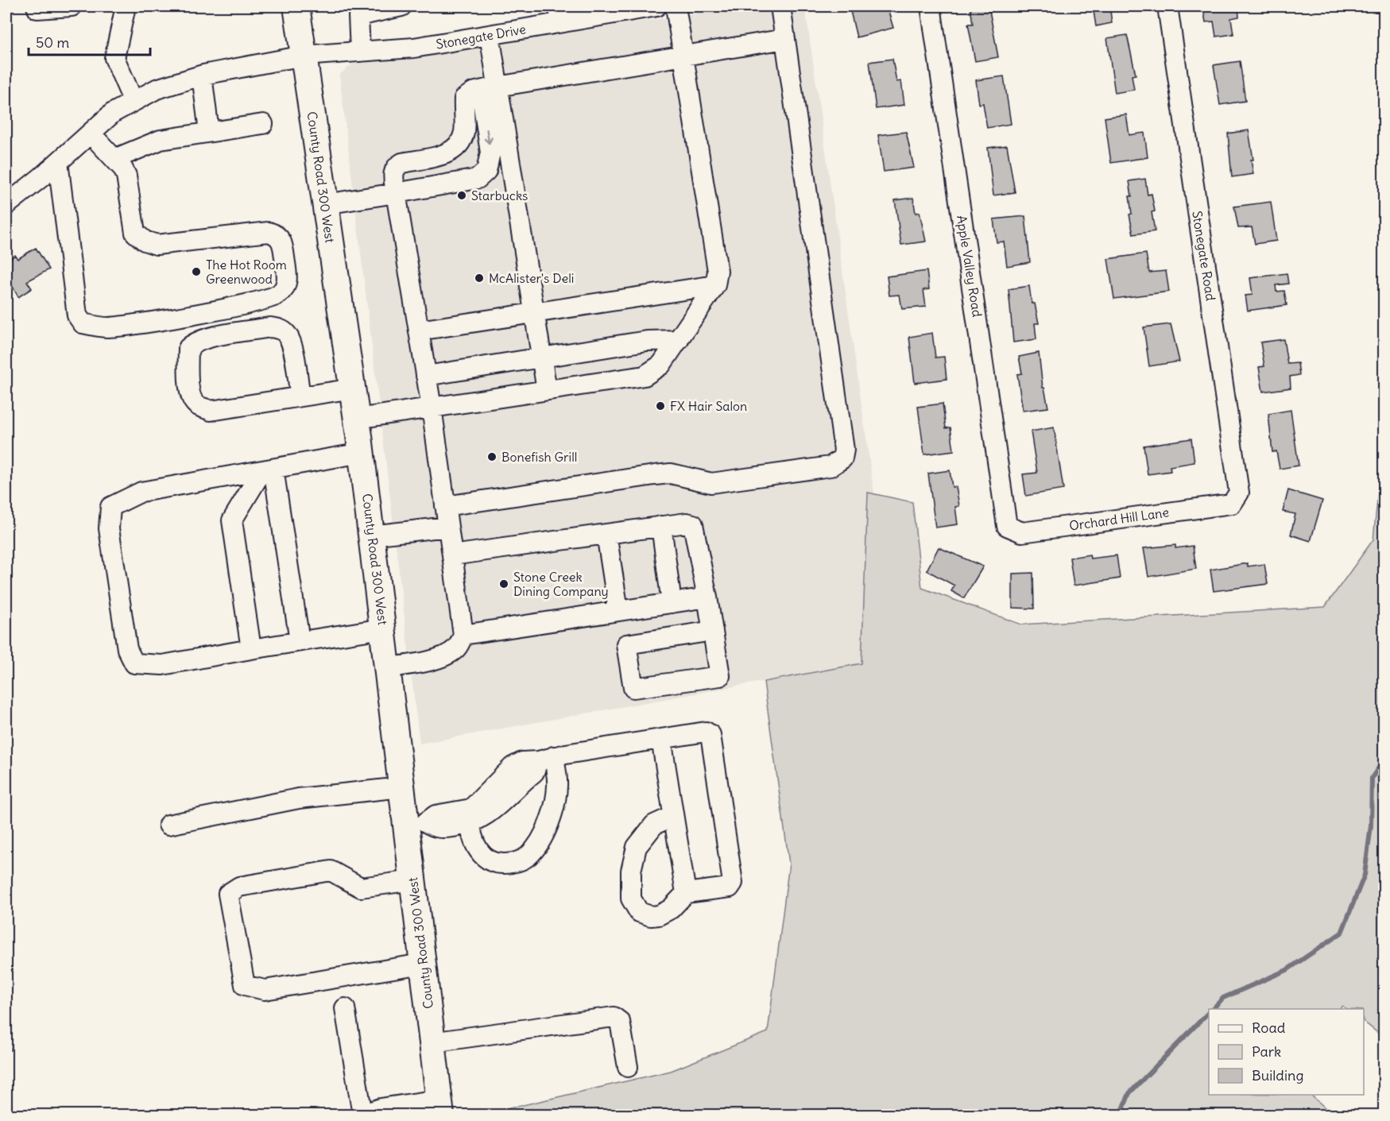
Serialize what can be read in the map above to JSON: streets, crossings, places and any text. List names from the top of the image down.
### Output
{
  "streets": {
    "main road": ["County Road 300 West"],
    "street": [
      "Stonegate Drive",
      "Stonegate Road",
      "Apple Valley Road",
      "Orchard Hill Lane"
    ]
  },
  "crossings": [
    ["Stonegate Drive", "County Road 300 West"],
    ["Stonegate Road", "Orchard Hill Lane"],
    ["Apple Valley Road", "Orchard Hill Lane"]
  ],
  "places": [
    "Starbucks",
    "The Hot Room Greenwood",
    "McAlister's Deli",
    "FX Hair Salon",
    "Bonefish Grill",
    "Stone Creek Dining Company"
  ],
  "legend": ["Road", "Park", "Building"],
  "scale_bar": "50 m"
}
